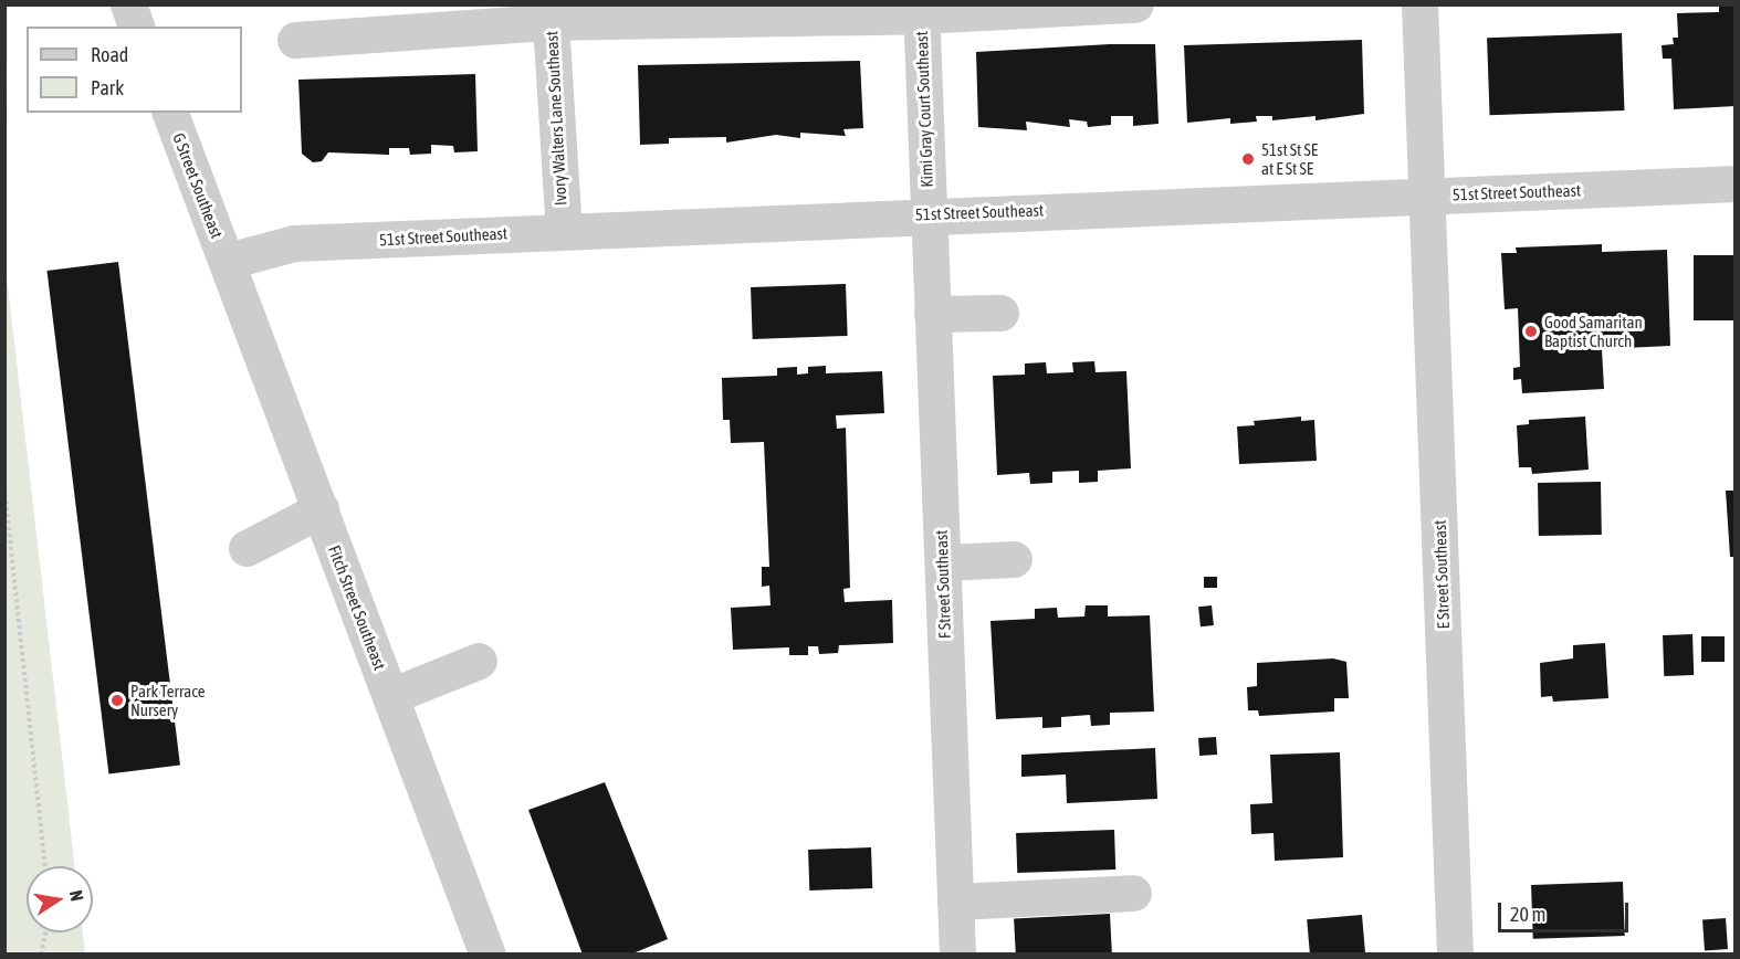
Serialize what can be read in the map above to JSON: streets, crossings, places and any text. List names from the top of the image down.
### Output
{
  "streets": {
    "street": [
      "Kimi Gray Court Southeast",
      "Ivory Walters Lane Southeast",
      "G Street Southeast",
      "51st Street Southeast",
      "E Street Southeast",
      "F Street Southeast",
      "Fitch Street Southeast"
    ]
  },
  "crossings": [
    ["Kimi Gray Court Southeast", "51st Street Southeast"],
    ["Kimi Gray Court Southeast", "F Street Southeast"],
    ["Ivory Walters Lane Southeast", "51st Street Southeast"],
    ["G Street Southeast", "51st Street Southeast"],
    ["G Street Southeast", "Fitch Street Southeast"],
    ["51st Street Southeast", "E Street Southeast"],
    ["51st Street Southeast", "F Street Southeast"],
    ["51st Street Southeast", "Fitch Street Southeast"]
  ],
  "places": ["51st St SE at E St SE", "Good Samaritan Baptist Church", "Park Terrace Nursery"],
  "legend": ["Road", "Park"],
  "scale_bar": "20 m",
  "north": "right"
}
